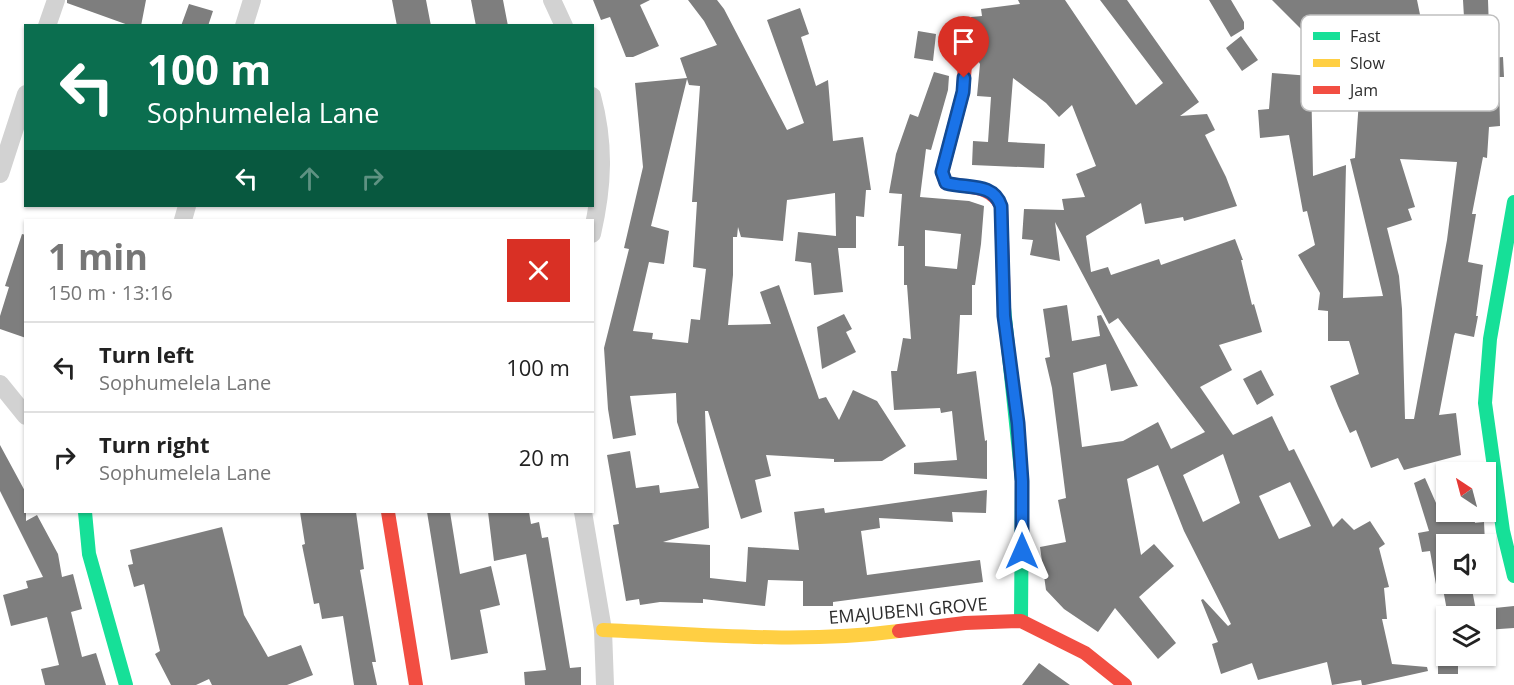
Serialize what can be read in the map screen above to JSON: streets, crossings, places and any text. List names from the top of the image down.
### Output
{
  "streets": {
    "street": ["EMAJUBENI GROVE"]
  },
  "legend": ["Fast", "Slow", "Jam"],
  "north": "top left",
  "page": {
    "turn": ["100 m", "Sophumelela Lane"],
    "heading": ["1 min", "150 m · 13:16"],
    "list": [
      {
        "name": "Turn left",
        "note": "Sophumelela Lane",
        "value": "100 m"
      },
      {
        "name": "Turn right",
        "note": "Sophumelela Lane",
        "value": "20 m"
      }
    ]
  }
}
